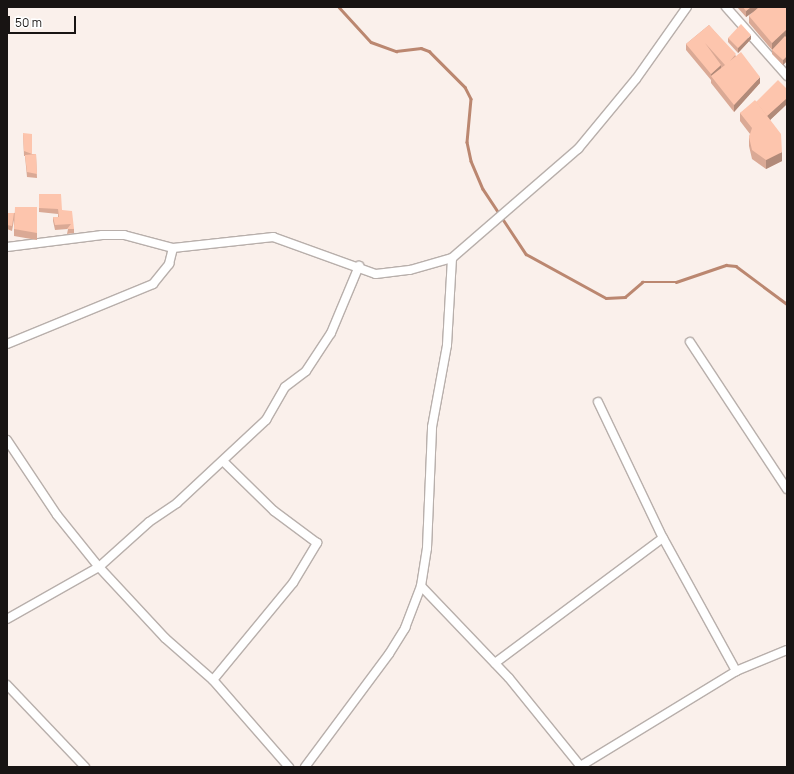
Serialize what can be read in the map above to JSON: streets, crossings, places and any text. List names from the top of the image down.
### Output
{
  "scale_bar": "50 m"
}
